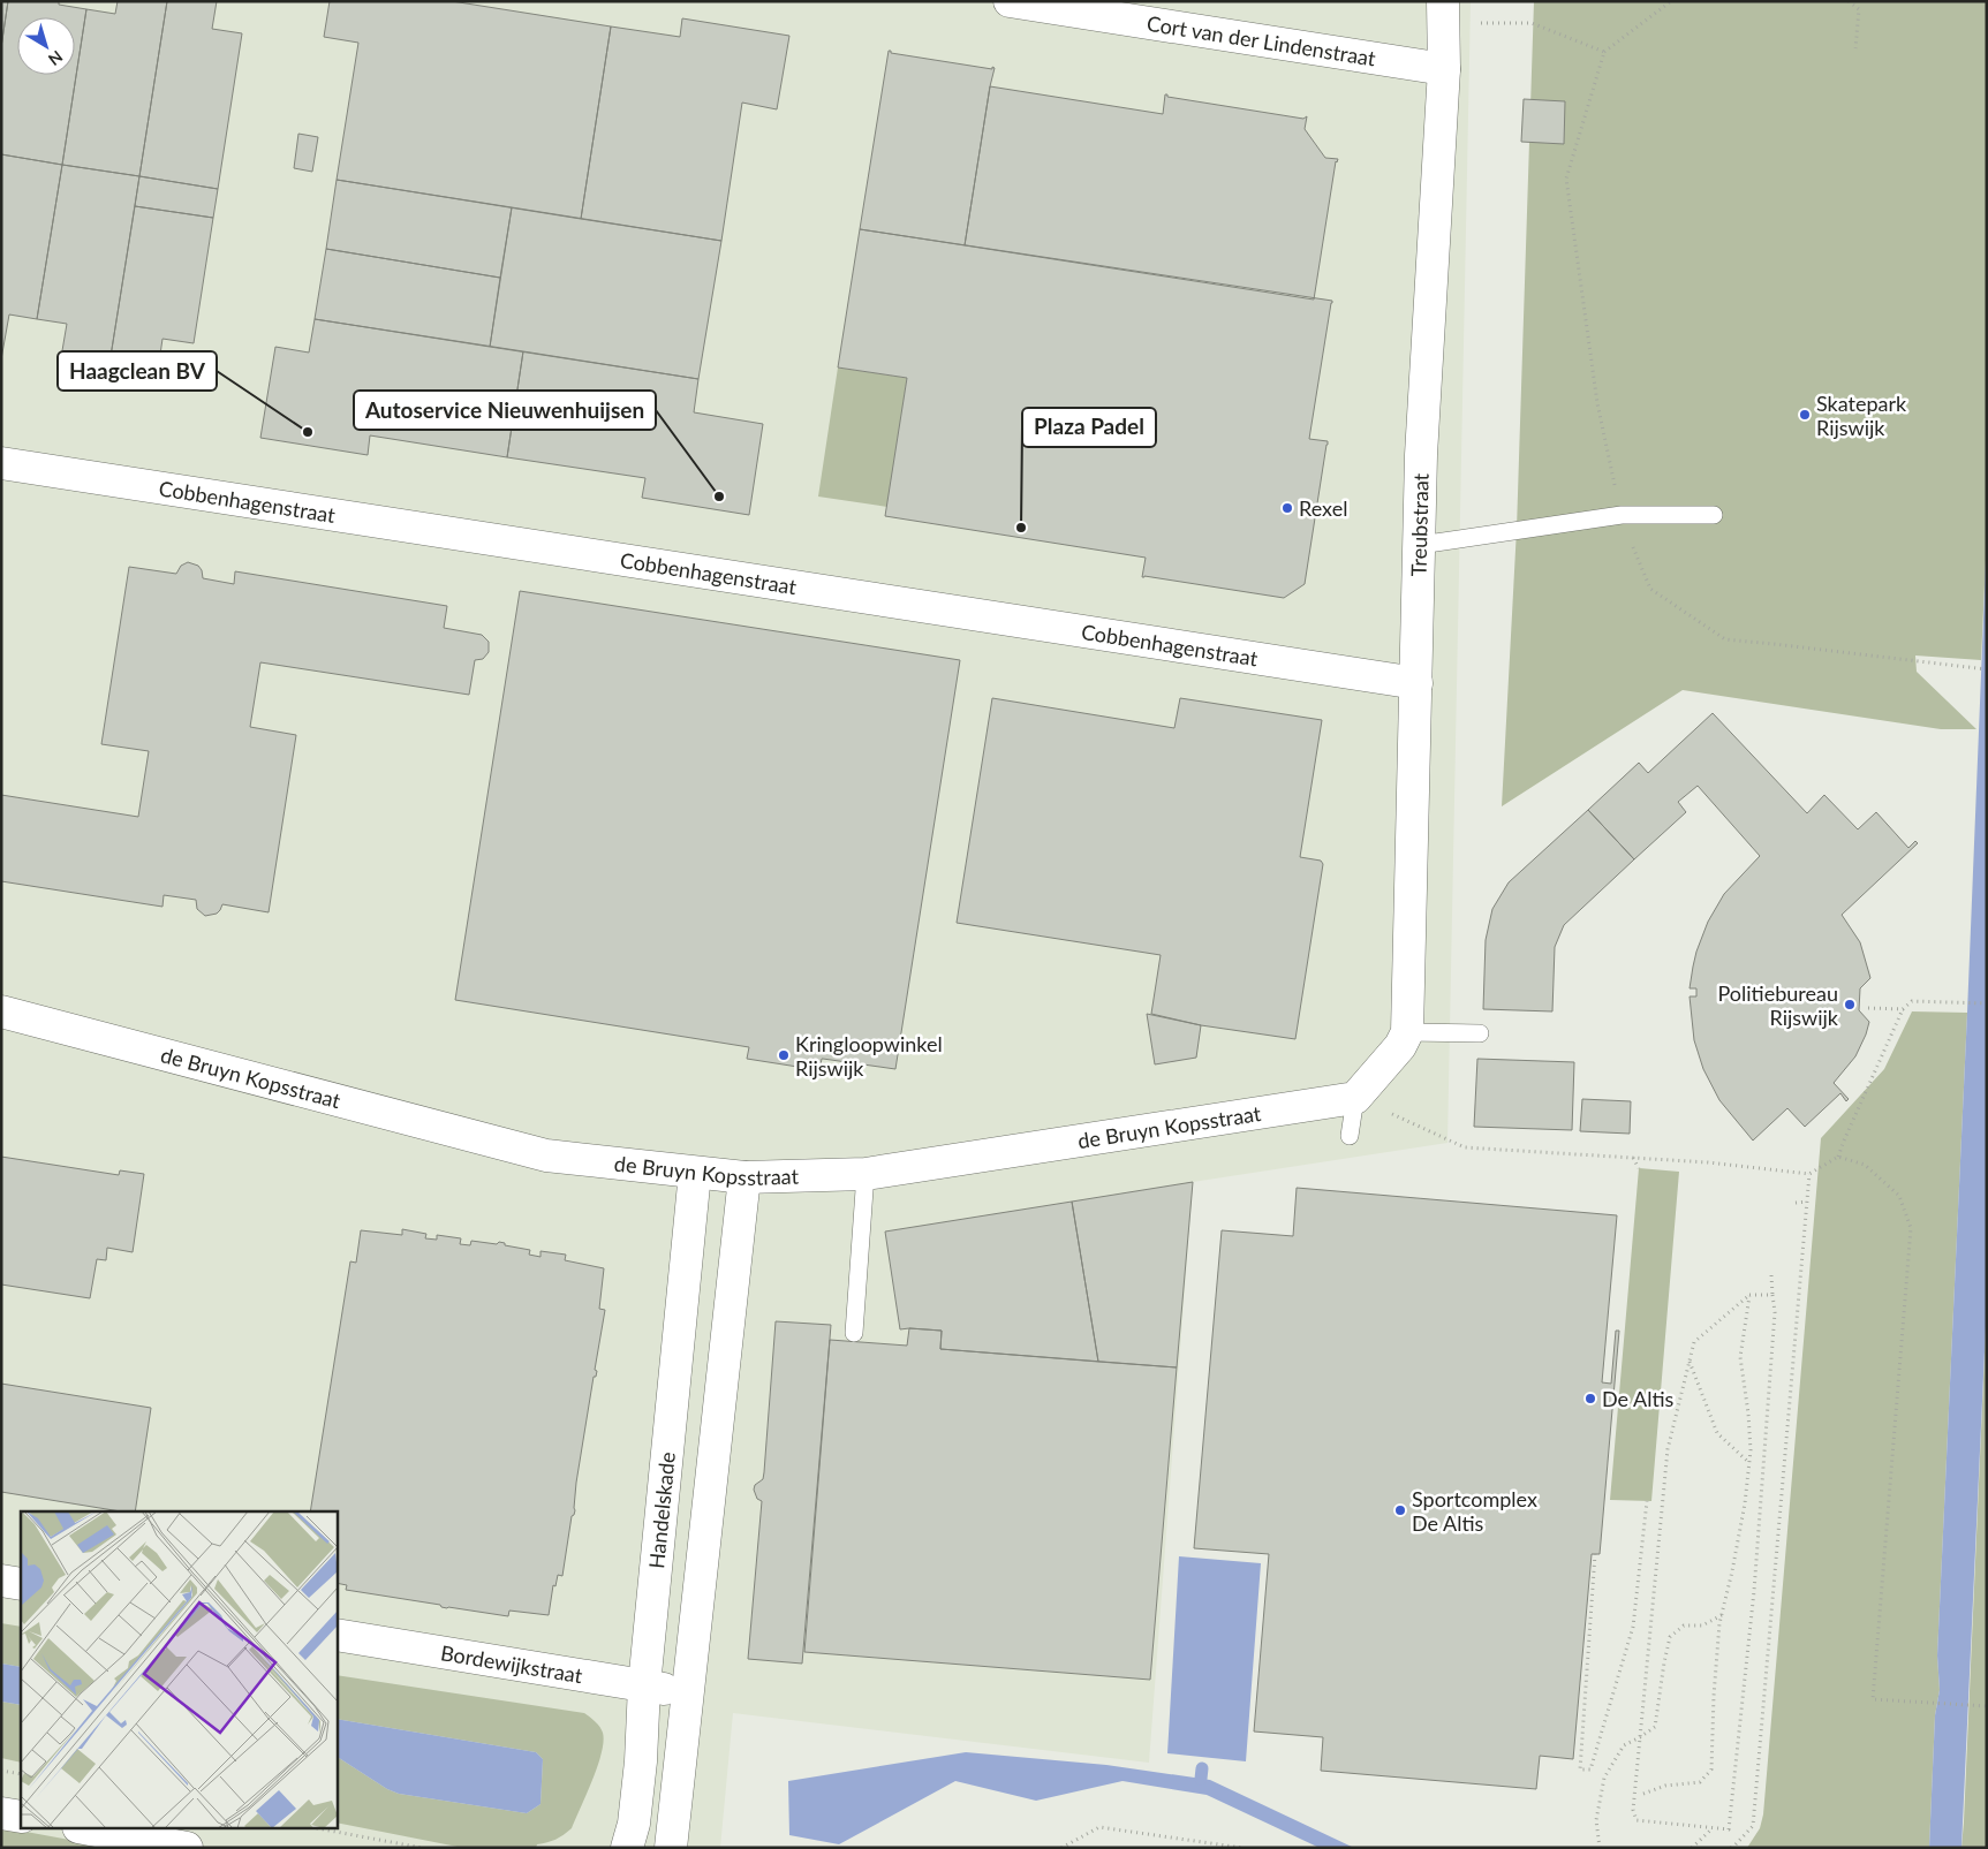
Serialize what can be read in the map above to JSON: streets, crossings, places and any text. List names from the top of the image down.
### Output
{
  "streets": {
    "street": [
      "Cort van der Lindenstraat",
      "Cobbenhagenstraat",
      "Treubstraat",
      "de Bruyn Kopsstraat",
      "Handelskade",
      "Bordewijkstraat"
    ]
  },
  "crossings": [
    ["Cort van der Lindenstraat", "Treubstraat"],
    ["Cobbenhagenstraat", "Treubstraat"],
    ["de Bruyn Kopsstraat", "Handelskade"],
    ["Handelskade", "Bordewijkstraat"]
  ],
  "places": [
    "Skatepark Rijswijk",
    "Haagclean BV",
    "Autoservice Nieuwenhuijsen",
    "Rexel",
    "Plaza Padel",
    "Politiebureau Rijswijk",
    "Kringloopwinkel Rijswijk",
    "De Altis",
    "Sportcomplex De Altis"
  ],
  "north": "bottom right"
}
